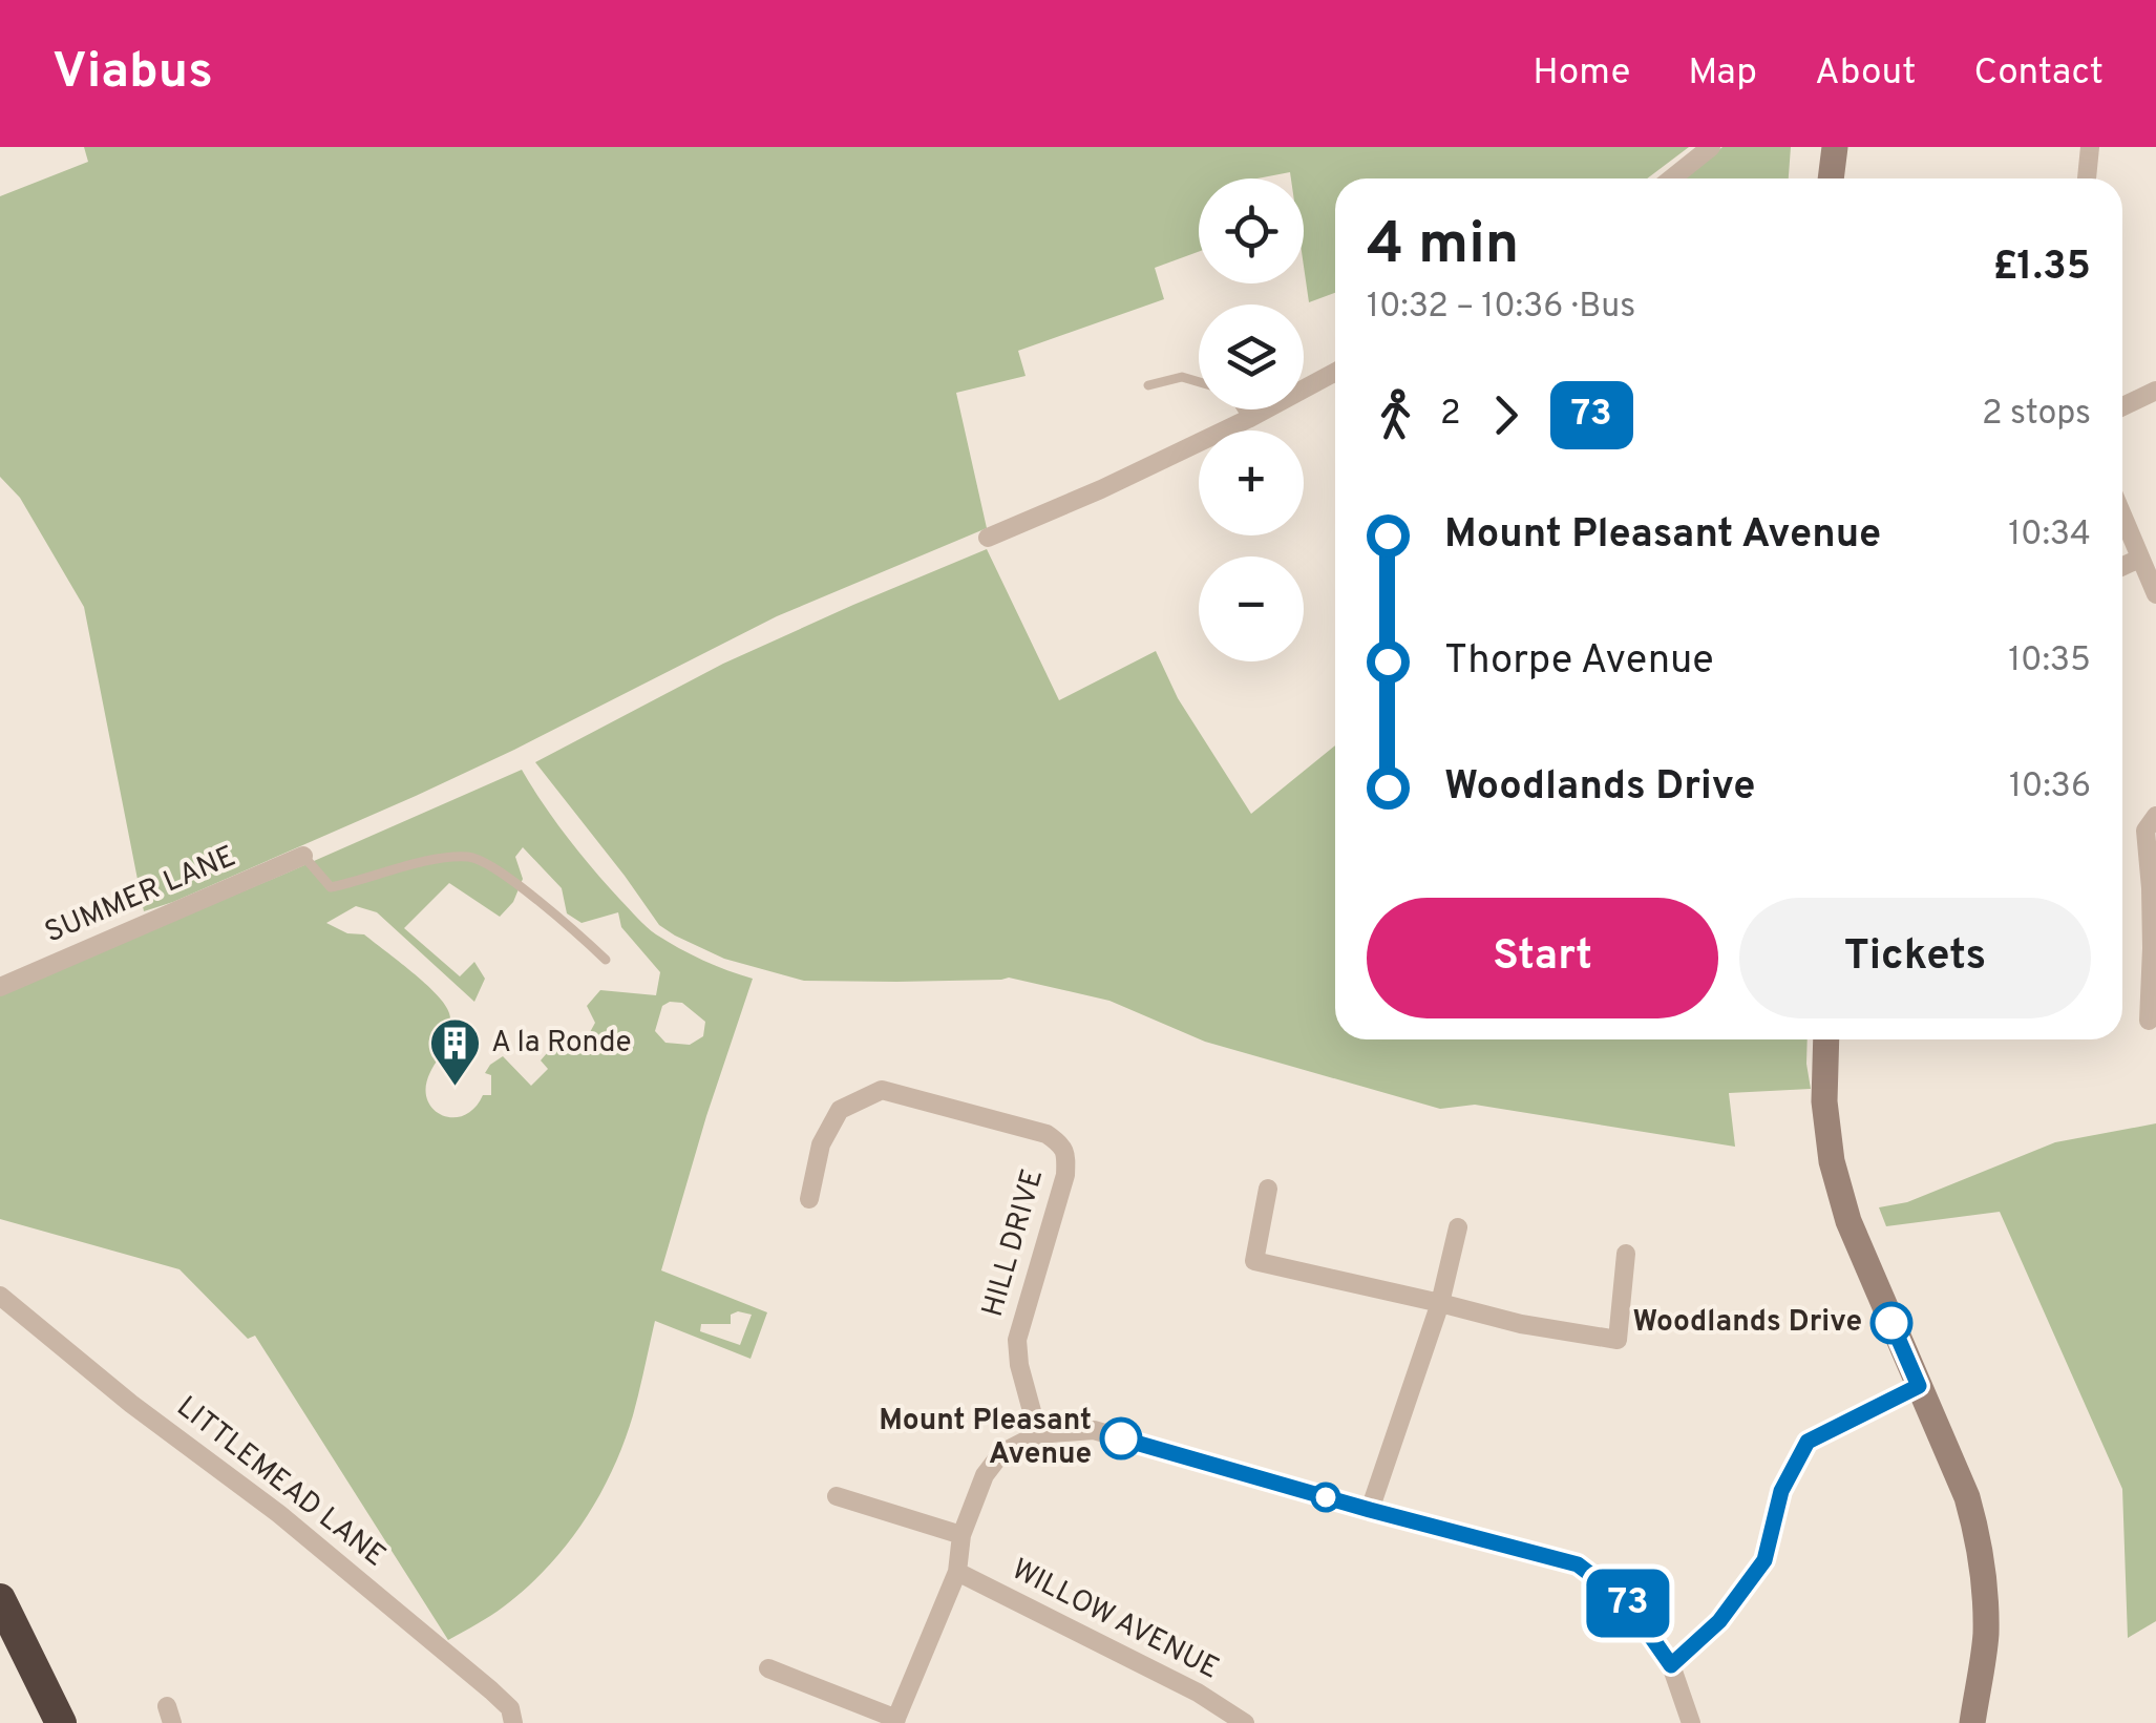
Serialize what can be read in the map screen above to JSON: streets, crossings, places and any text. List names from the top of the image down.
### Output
{
  "streets": {
    "street": [
      "SUMMER LANE",
      "HILL DRIVE",
      "LITTLEMEAD LANE",
      "WILLOW AVENUE"
    ]
  },
  "places": {
    "building": ["A la Ronde"],
    "other": ["Woodlands Drive", "Mount Pleasant Avenue"]
  },
  "lines": ["bus line 73"],
  "page": {
    "header": "Viabus",
    "nav": [
      "Home",
      "Map",
      "About",
      "Contact"
    ],
    "on_map": "73",
    "map_buttons": ["+", "−"],
    "heading": ["4 min", "10:32 – 10:36 · Bus", "£1.35"],
    "legs": ["2", "73", "2 stops"],
    "list": [
      {
        "name": "Mount Pleasant Avenue",
        "value": "10:34"
      },
      {
        "name": "Thorpe Avenue",
        "value": "10:35"
      },
      {
        "name": "Woodlands Drive",
        "value": "10:36"
      }
    ],
    "buttons": ["Start", "Tickets"]
  }
}
